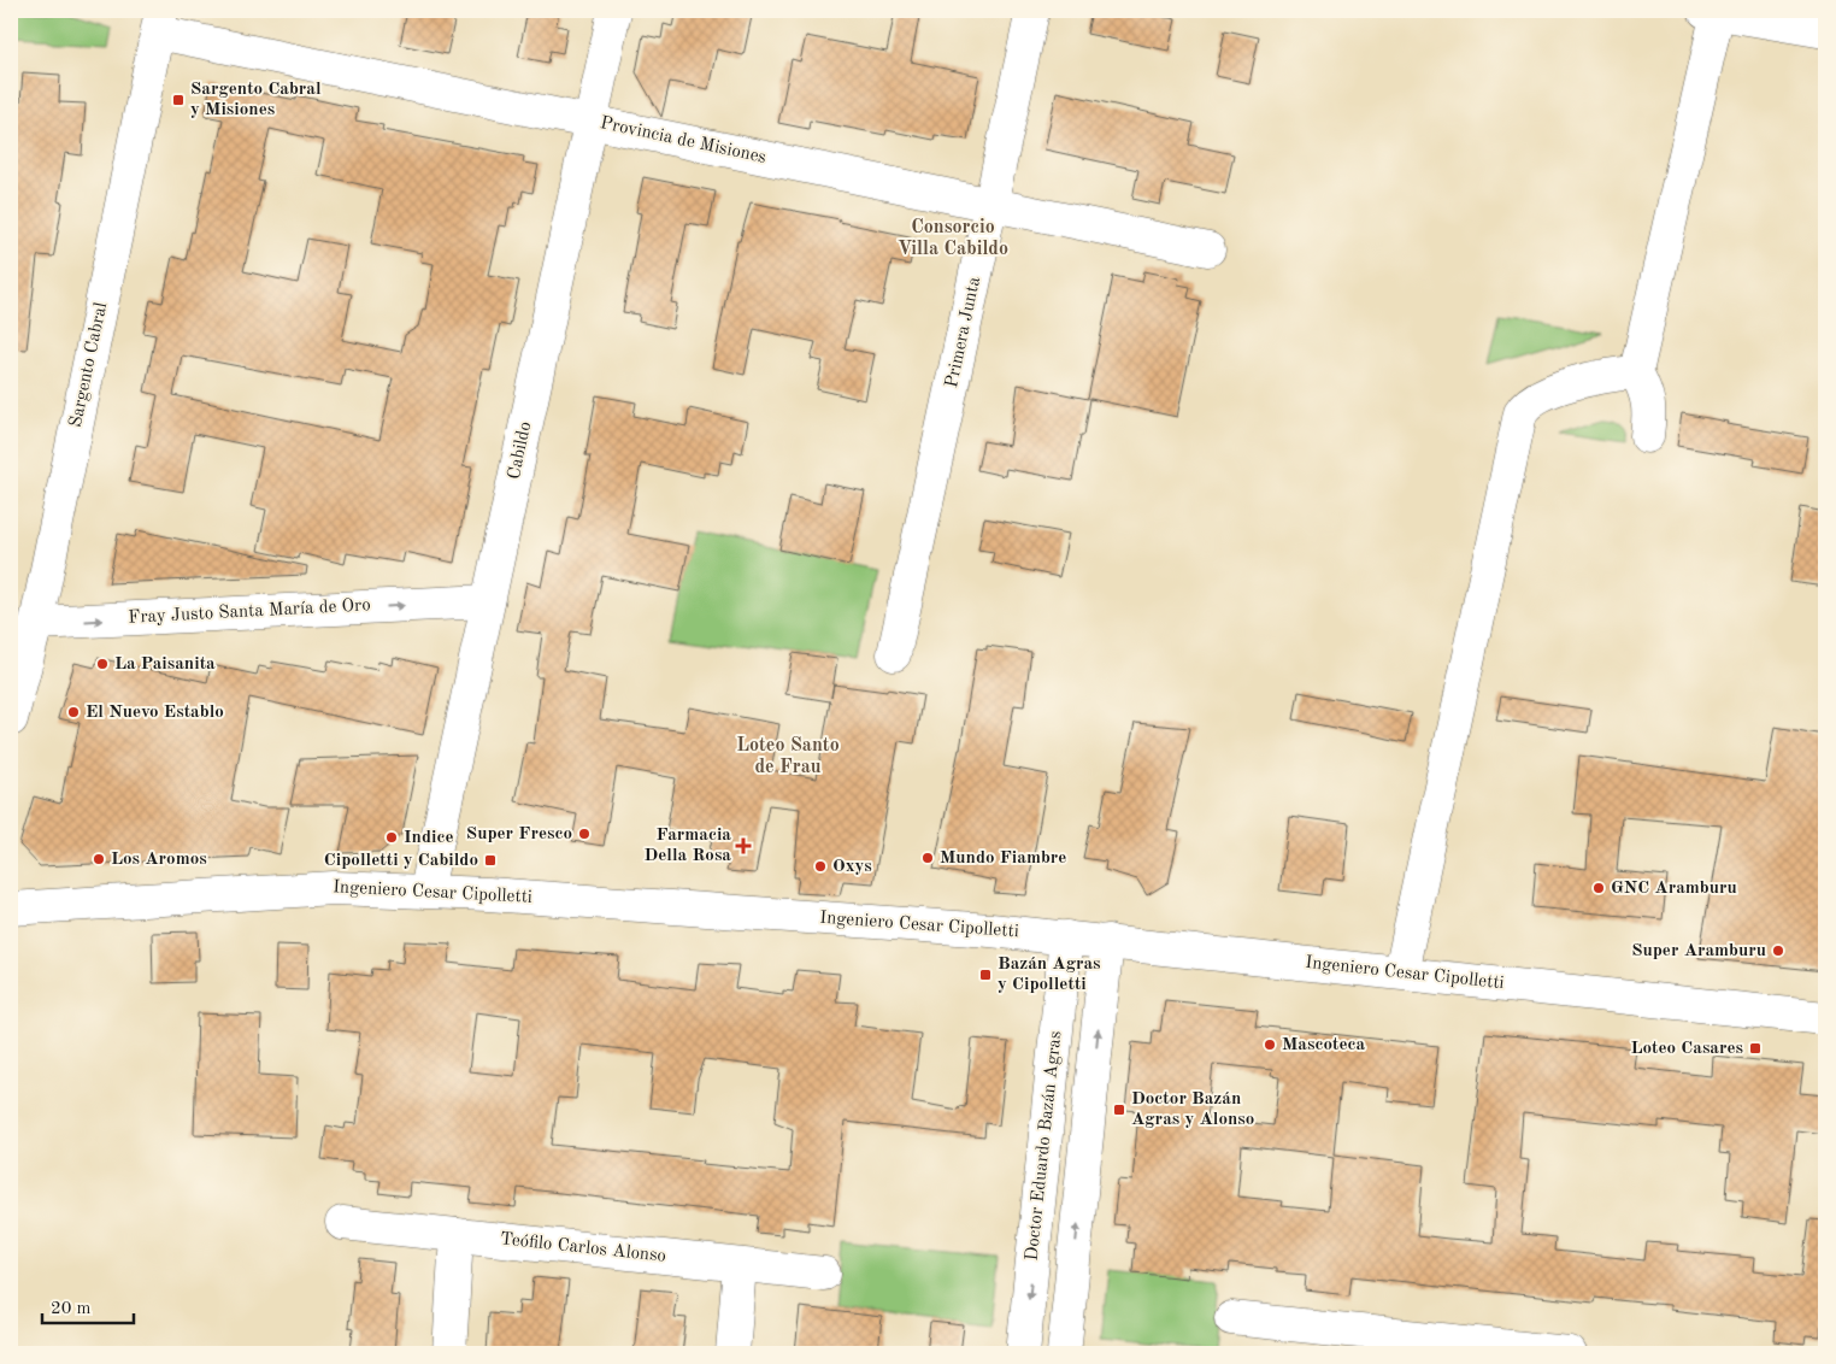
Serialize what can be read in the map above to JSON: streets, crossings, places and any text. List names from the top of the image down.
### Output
{
  "streets": {
    "street": [
      "Provincia de Misiones",
      "Primera Junta",
      "Sargento Cabral",
      "Cabildo",
      "Fray Justo Santa María de Oro",
      "Ingeniero Cesar Cipolletti",
      "Doctor Eduardo Bazán Agras",
      "Teófilo Carlos Alonso"
    ]
  },
  "crossings": [
    ["Provincia de Misiones", "Primera Junta"],
    ["Provincia de Misiones", "Sargento Cabral"],
    ["Provincia de Misiones", "Cabildo"],
    ["Sargento Cabral", "Fray Justo Santa María de Oro"],
    ["Cabildo", "Fray Justo Santa María de Oro"],
    ["Cabildo", "Ingeniero Cesar Cipolletti"],
    ["Ingeniero Cesar Cipolletti", "Doctor Eduardo Bazán Agras"]
  ],
  "one_way": ["Fray Justo Santa María de Oro"],
  "districts": ["Consorcio Villa Cabildo", "Loteo Santo de Frau"],
  "places": {
    "transit": [
      "Sargento Cabral y Misiones",
      "Cipolletti y Cabildo",
      "Bazán Agras y Cipolletti",
      "Loteo Casares",
      "Doctor Bazán Agras y Alonso"
    ],
    "other": [
      "La Paisanita",
      "El Nuevo Establo",
      "Super Fresco",
      "Indice",
      "Mundo Fiambre",
      "Los Aromos",
      "Oxys",
      "GNC Aramburu",
      "Super Aramburu",
      "Mascoteca"
    ],
    "health": ["Farmacia Della Rosa"]
  },
  "scale_bar": "20 m"
}
